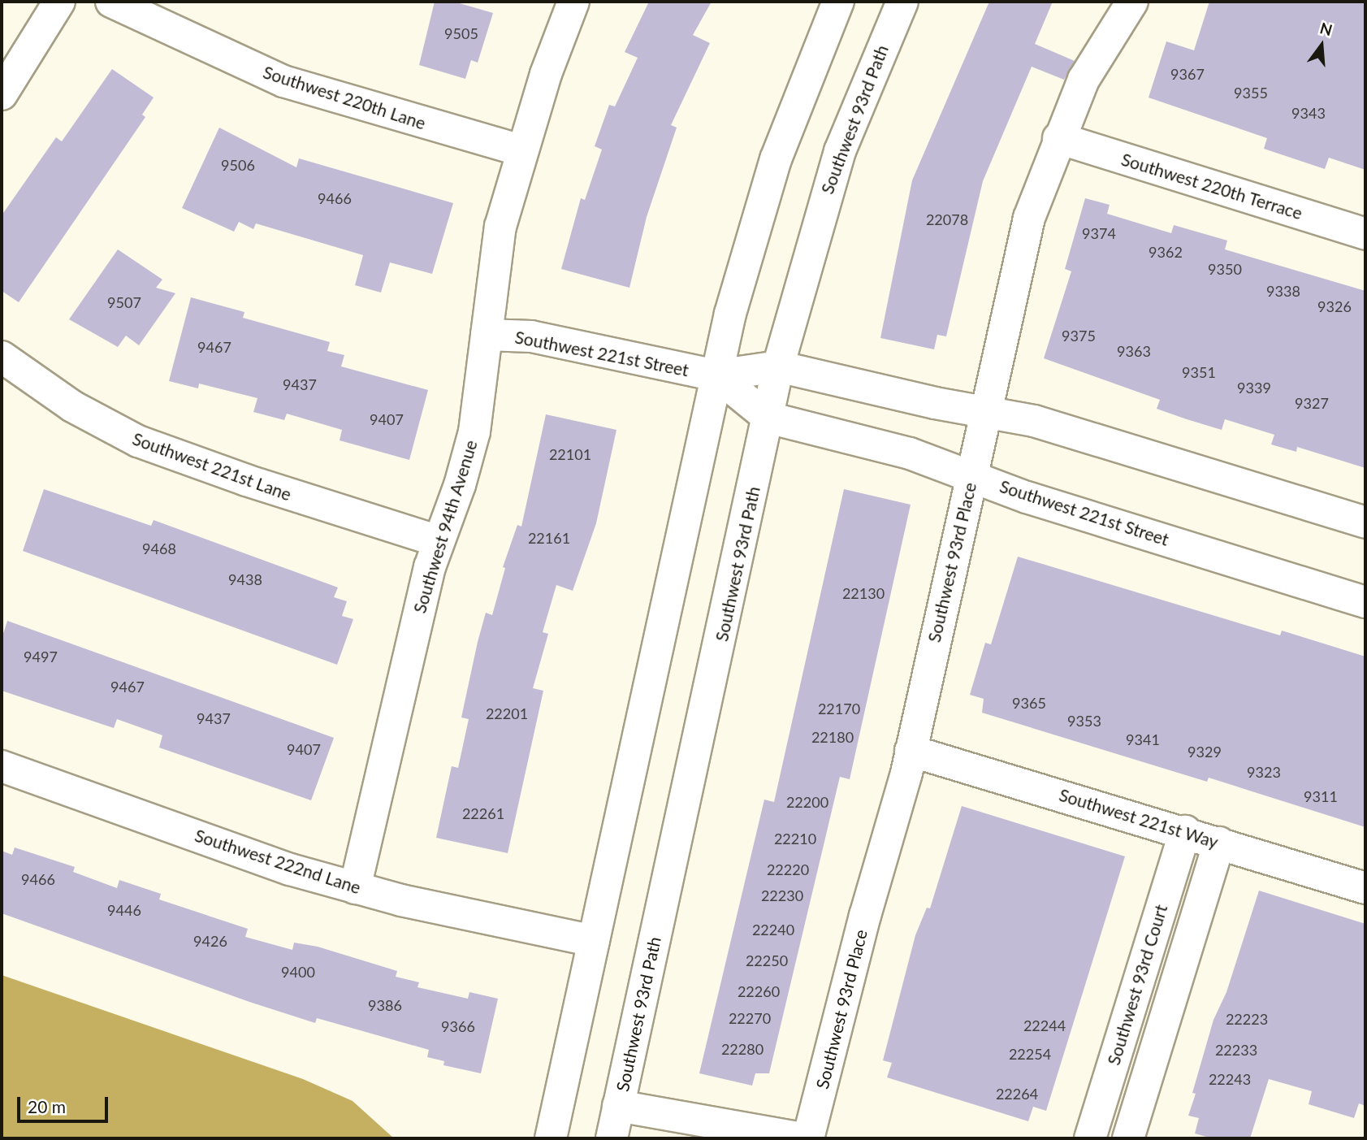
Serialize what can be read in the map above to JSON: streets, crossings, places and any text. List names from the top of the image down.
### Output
{
  "streets": {
    "street": [
      "Southwest 220th Lane",
      "Southwest 93rd Path",
      "Southwest 220th Terrace",
      "Southwest 221st Street",
      "Southwest 221st Lane",
      "Southwest 94th Avenue",
      "Southwest 93rd Place",
      "Southwest 221st Way",
      "Southwest 222nd Lane",
      "Southwest 93rd Court"
    ]
  },
  "crossings": [
    ["Southwest 220th Lane", "Southwest 94th Avenue"],
    ["Southwest 93rd Path", "Southwest 221st Street"],
    ["Southwest 220th Terrace", "Southwest 93rd Place"],
    ["Southwest 221st Street", "Southwest 94th Avenue"],
    ["Southwest 221st Street", "Southwest 93rd Place"],
    ["Southwest 221st Lane", "Southwest 94th Avenue"],
    ["Southwest 94th Avenue", "Southwest 222nd Lane"],
    ["Southwest 93rd Place", "Southwest 221st Way"],
    ["Southwest 221st Way", "Southwest 93rd Court"]
  ],
  "house_numbers": [
    "9505",
    "9367",
    "9355",
    "9343",
    "9506",
    "9466",
    "22078",
    "9374",
    "9362",
    "9350",
    "9338",
    "9507",
    "9326",
    "9375",
    "9467",
    "9363",
    "9351",
    "9437",
    "9339",
    "9327",
    "9407",
    "22101",
    "22161",
    "9468",
    "9438",
    "22130",
    "9497",
    "9467",
    "9365",
    "22170",
    "22201",
    "9437",
    "9353",
    "22180",
    "9341",
    "9407",
    "9329",
    "9323",
    "9311",
    "22200",
    "22261",
    "22210",
    "22220",
    "9466",
    "22230",
    "9446",
    "22240",
    "9426",
    "22250",
    "9400",
    "22260",
    "9386",
    "22270",
    "22223",
    "22244",
    "9366",
    "22280",
    "22233",
    "22254",
    "22243",
    "22264"
  ],
  "scale_bar": "20 m",
  "north": "top"
}
